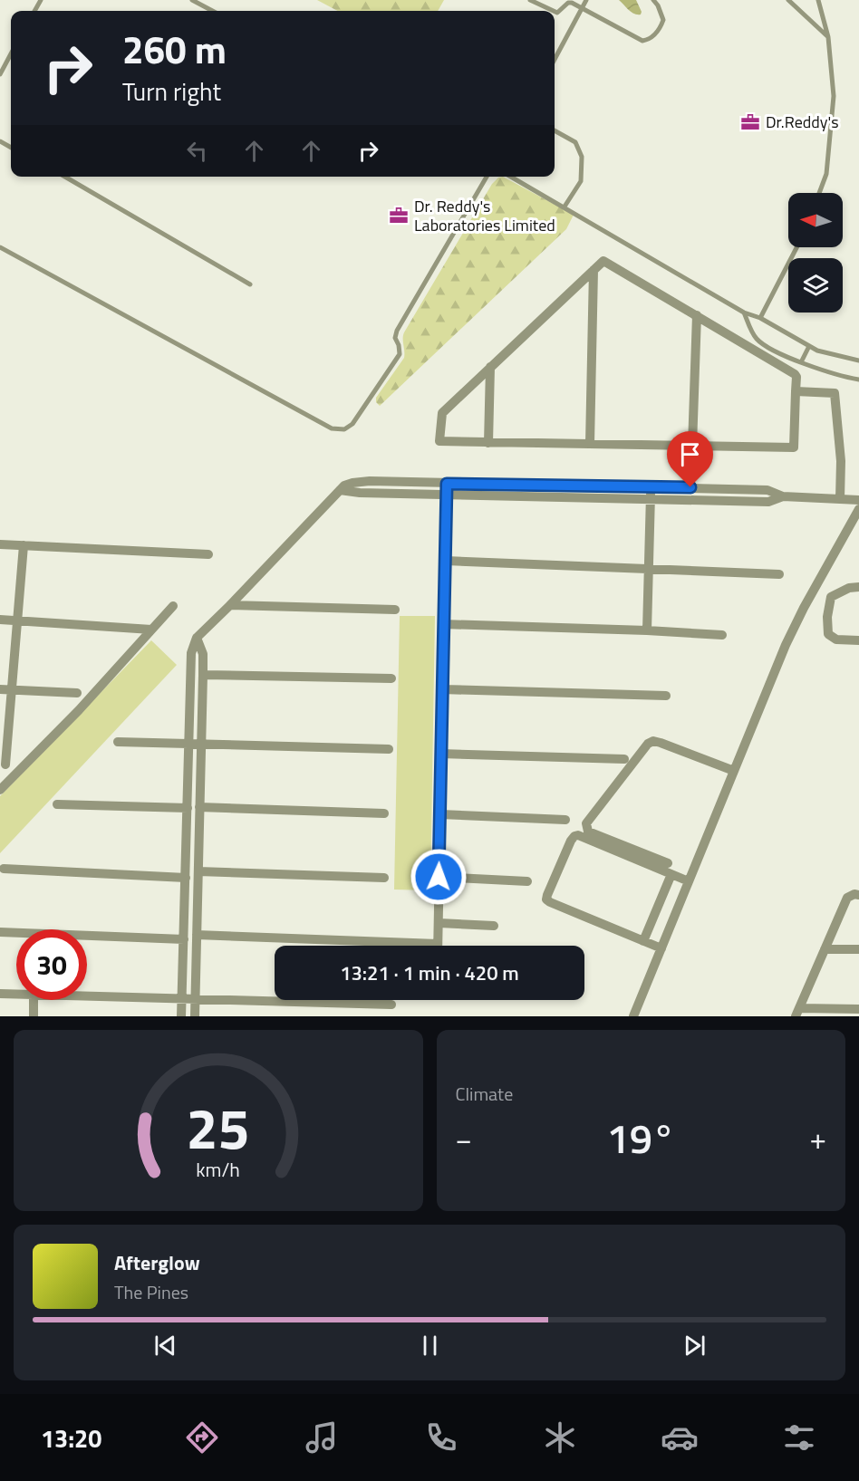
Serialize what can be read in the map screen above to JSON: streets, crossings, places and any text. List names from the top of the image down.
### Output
{
  "places": {
    "office": ["Dr.Reddy's", "Dr. Reddy's Laboratories Limited"]
  },
  "north": "left",
  "page": {
    "turn": ["260 m", "Turn right"],
    "limit": "30",
    "trip": "13:21 · 1 min · 420 m",
    "tile": "Climate",
    "heat": ["−", "19°", "+"],
    "song": ["Afterglow", "The Pines"],
    "tabs": "13:20",
    "gauge": ["25", "km/h"]
  }
}
